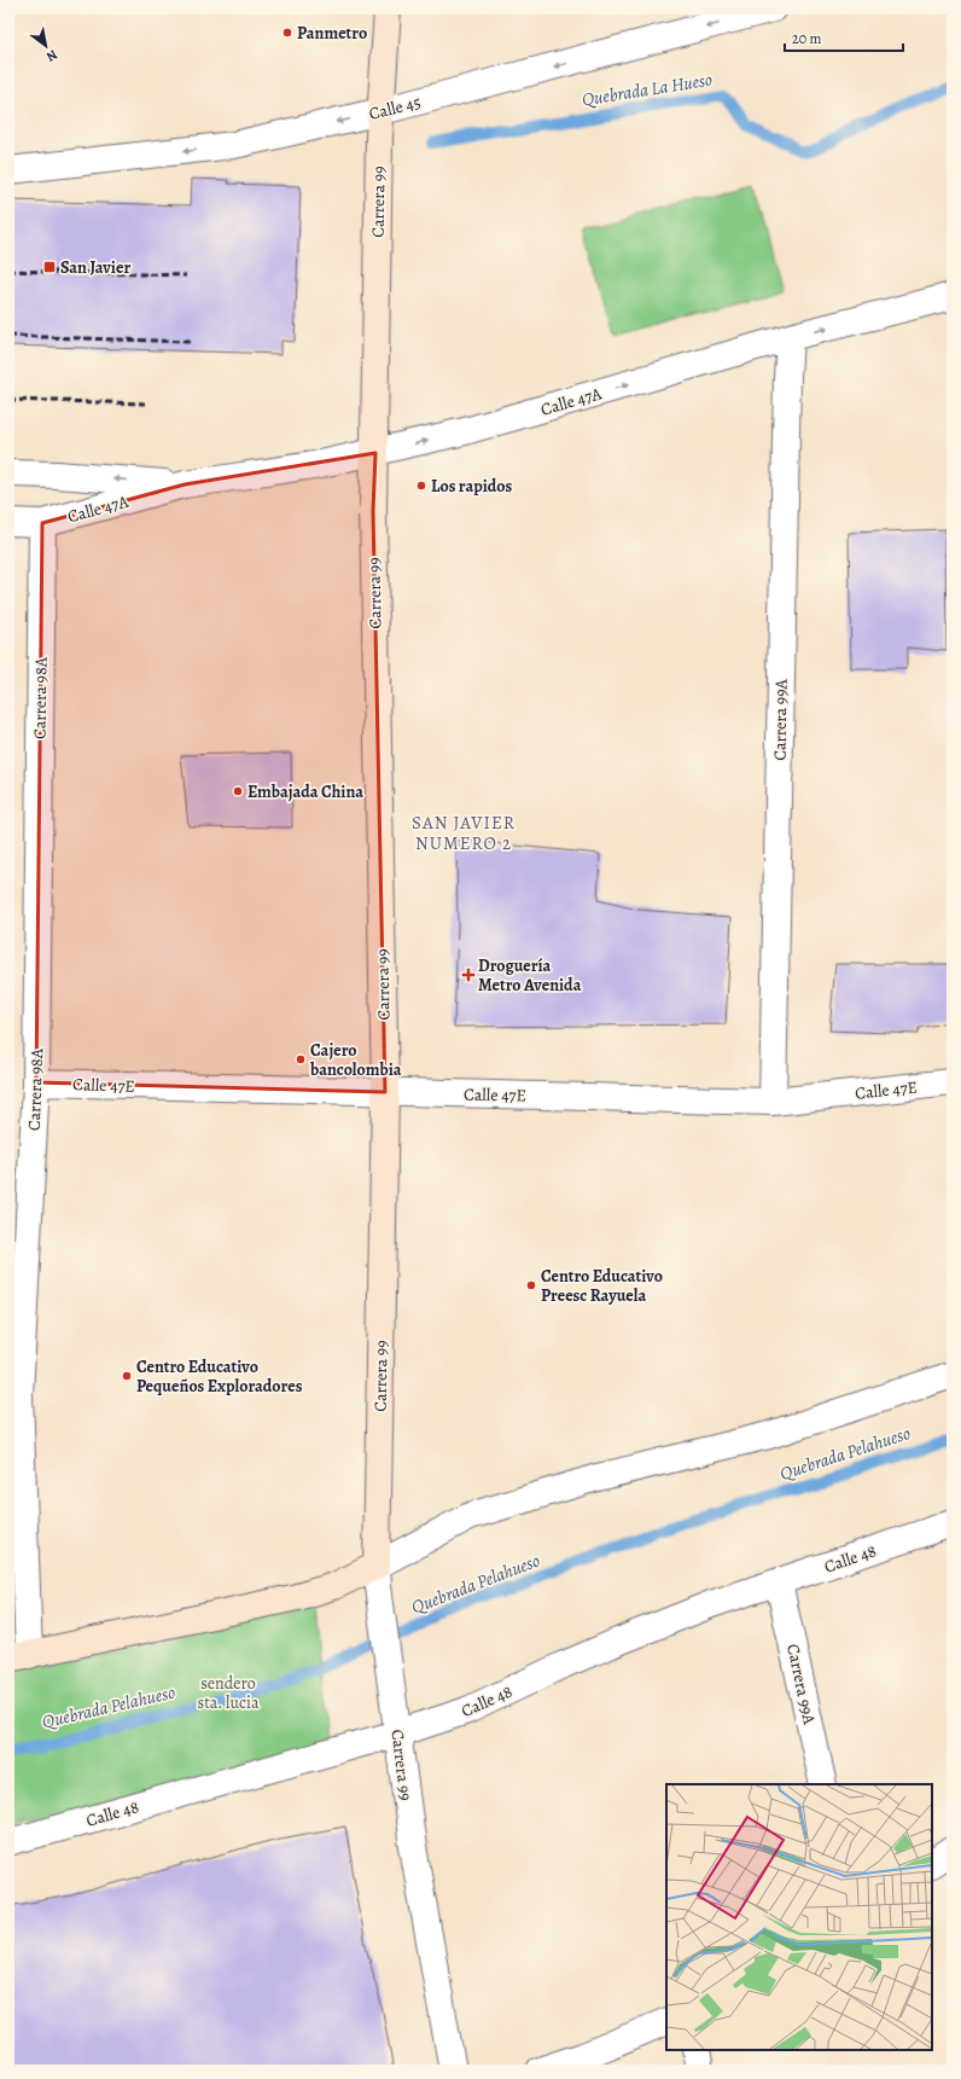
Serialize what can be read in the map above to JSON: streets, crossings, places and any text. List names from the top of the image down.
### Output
{
  "streets": {
    "street": [
      "Calle 45",
      "Carrera 99",
      "Calle 47A",
      "Carrera 98A",
      "Carrera 99A",
      "Calle 47E",
      "Calle 48"
    ]
  },
  "crossings": [
    ["Calle 45", "Carrera 99"],
    ["Carrera 99", "Calle 47A"],
    ["Carrera 99", "Calle 47E"],
    ["Carrera 99", "Calle 48"],
    ["Calle 47A", "Carrera 98A"],
    ["Calle 47A", "Carrera 99A"],
    ["Carrera 98A", "Calle 47E"],
    ["Carrera 99A", "Calle 47E"],
    ["Carrera 99A", "Calle 48"]
  ],
  "one_way": ["Calle 45"],
  "districts": ["SAN JAVIER NUMERO 2"],
  "water": ["Quebrada La Hueso", "Quebrada Pelahueso"],
  "parks": ["sendero sta. lucia"],
  "places": {
    "other": [
      "Panmetro",
      "Los rapidos",
      "Embajada China",
      "Cajero bancolombia",
      "Centro Educativo Preesc Rayuela",
      "Centro Educativo Pequeños Exploradores"
    ],
    "transit": ["San Javier"],
    "health": ["Droguería Metro Avenida"]
  },
  "scale_bar": "20 m",
  "north": "bottom right"
}
